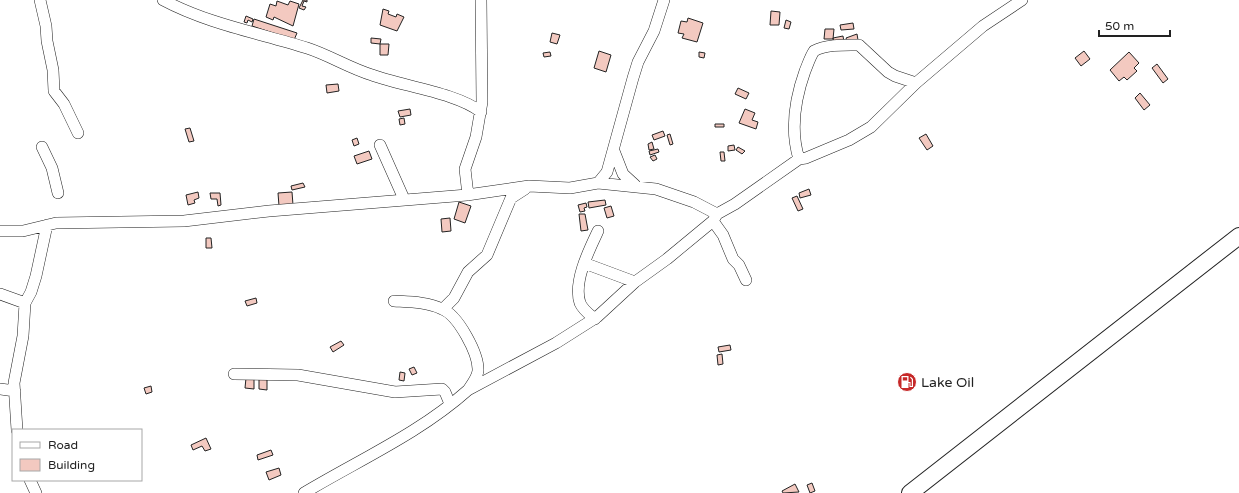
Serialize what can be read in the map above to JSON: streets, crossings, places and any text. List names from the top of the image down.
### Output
{
  "places": {
    "fuel station": ["Lake Oil"]
  },
  "legend": ["Road", "Building"],
  "scale_bar": "50 m"
}
